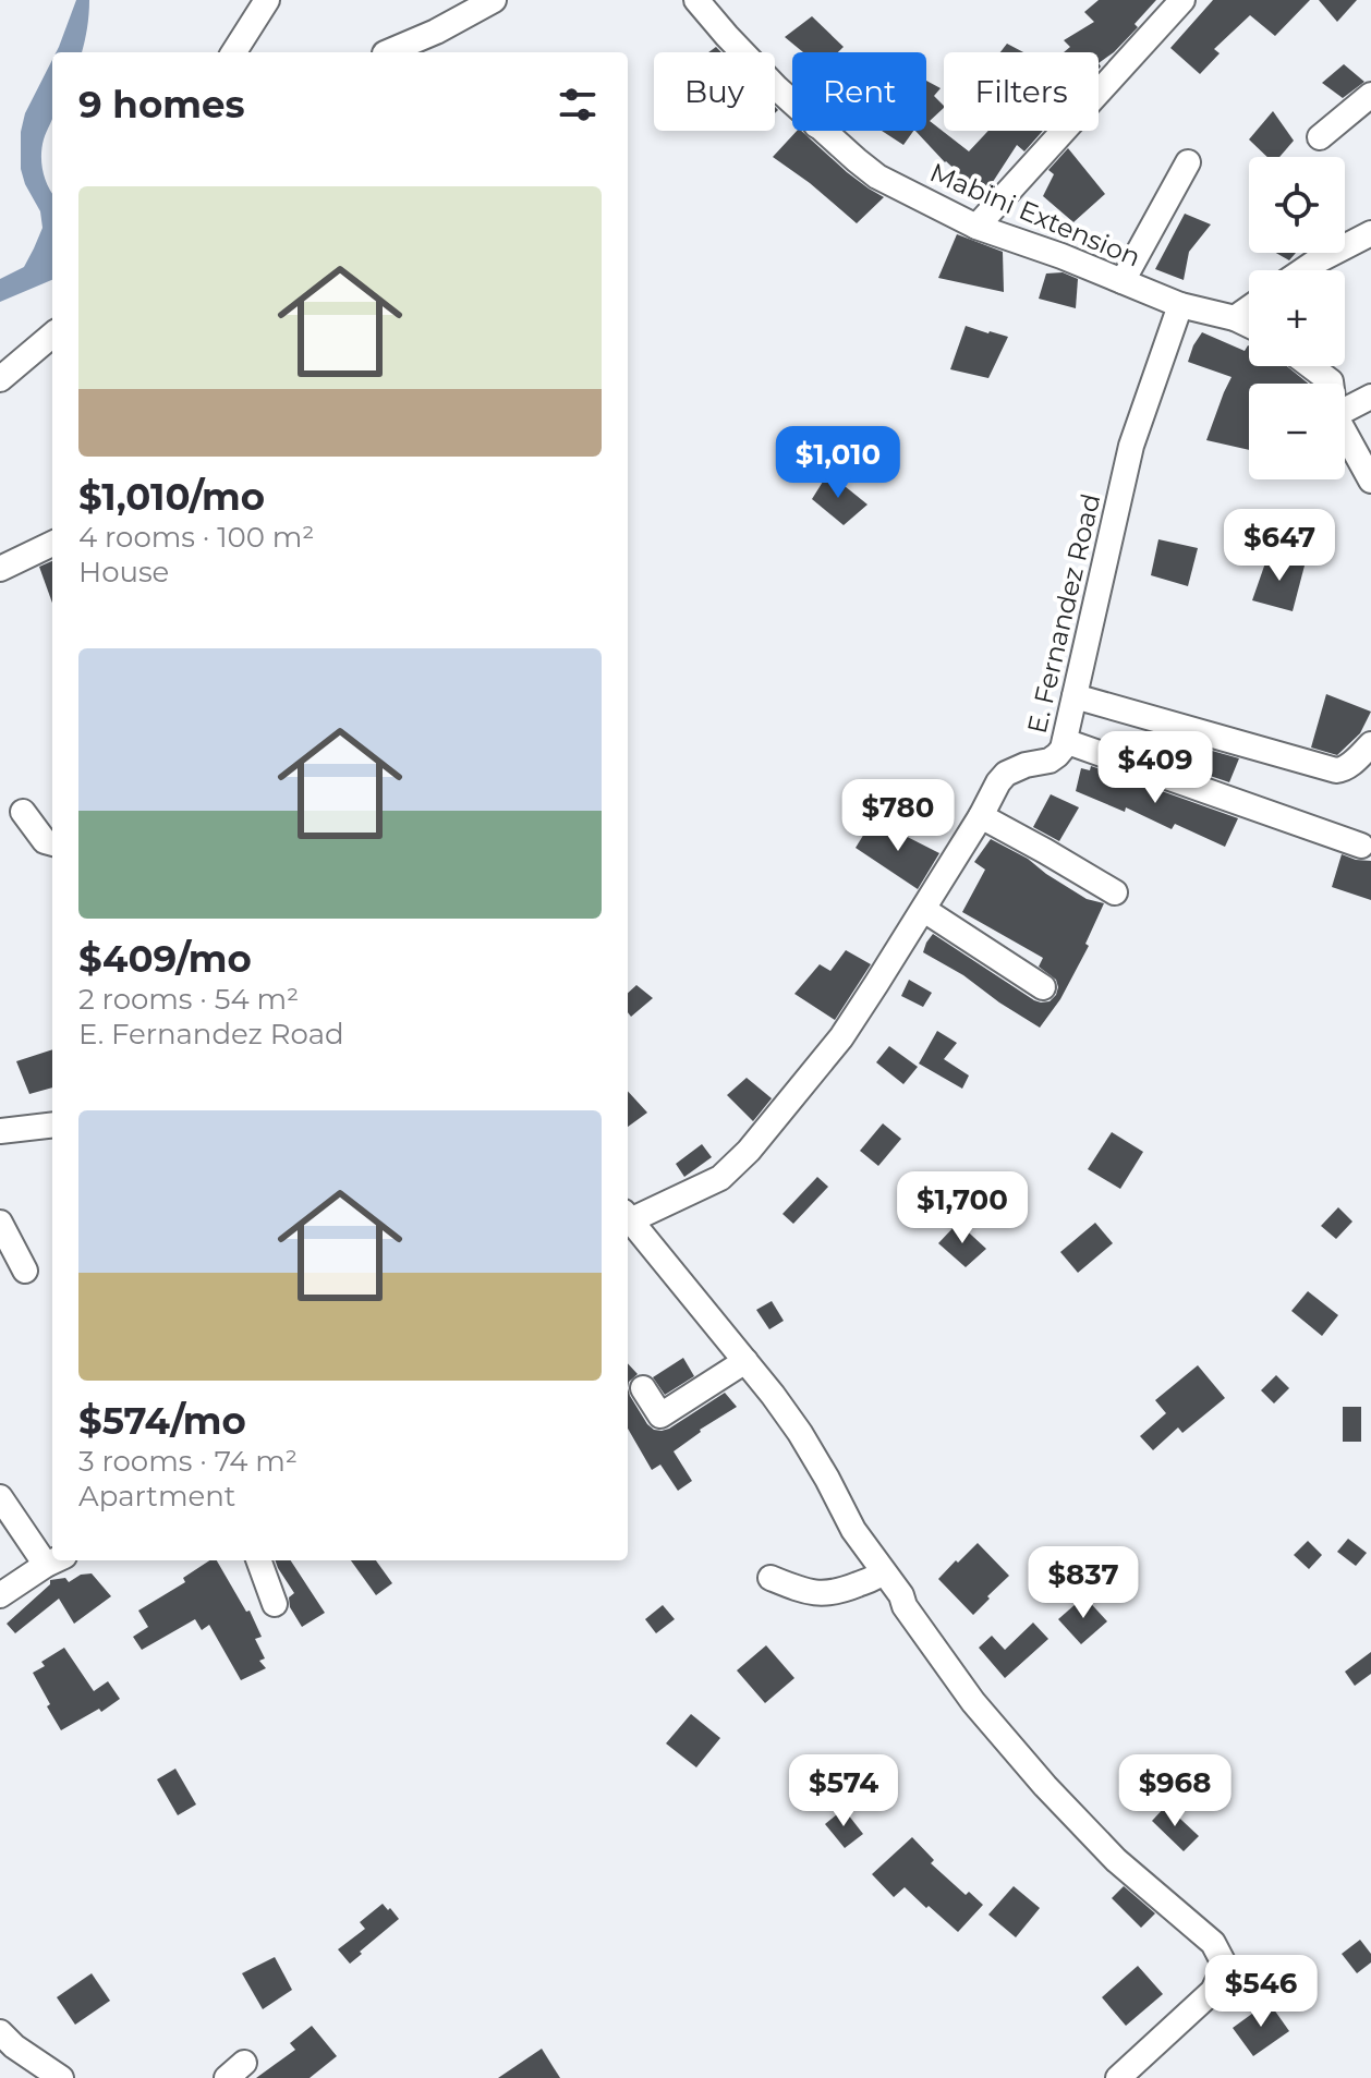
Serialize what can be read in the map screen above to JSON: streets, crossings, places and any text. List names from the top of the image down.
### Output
{
  "streets": {
    "street": ["Mabini Extension", "E. Fernandez Road"]
  },
  "crossings": [
    ["Mabini Extension", "E. Fernandez Road"]
  ],
  "page": {
    "chip": ["Buy", "Rent", "Filters"],
    "heading": "9 homes",
    "map_buttons": ["+", "−"],
    "list": [
      {
        "name": "$1,010/mo",
        "note": "4 rooms · 100 m² · House"
      },
      {
        "name": "$409/mo",
        "note": "2 rooms · 54 m² · E. Fernandez Road"
      },
      {
        "name": "$574/mo",
        "note": "3 rooms · 74 m² · Apartment"
      }
    ],
    "price": [
      "$1,010",
      "$647",
      "$409",
      "$780",
      "$1,700",
      "$837",
      "$574",
      "$968",
      "$546"
    ]
  }
}
